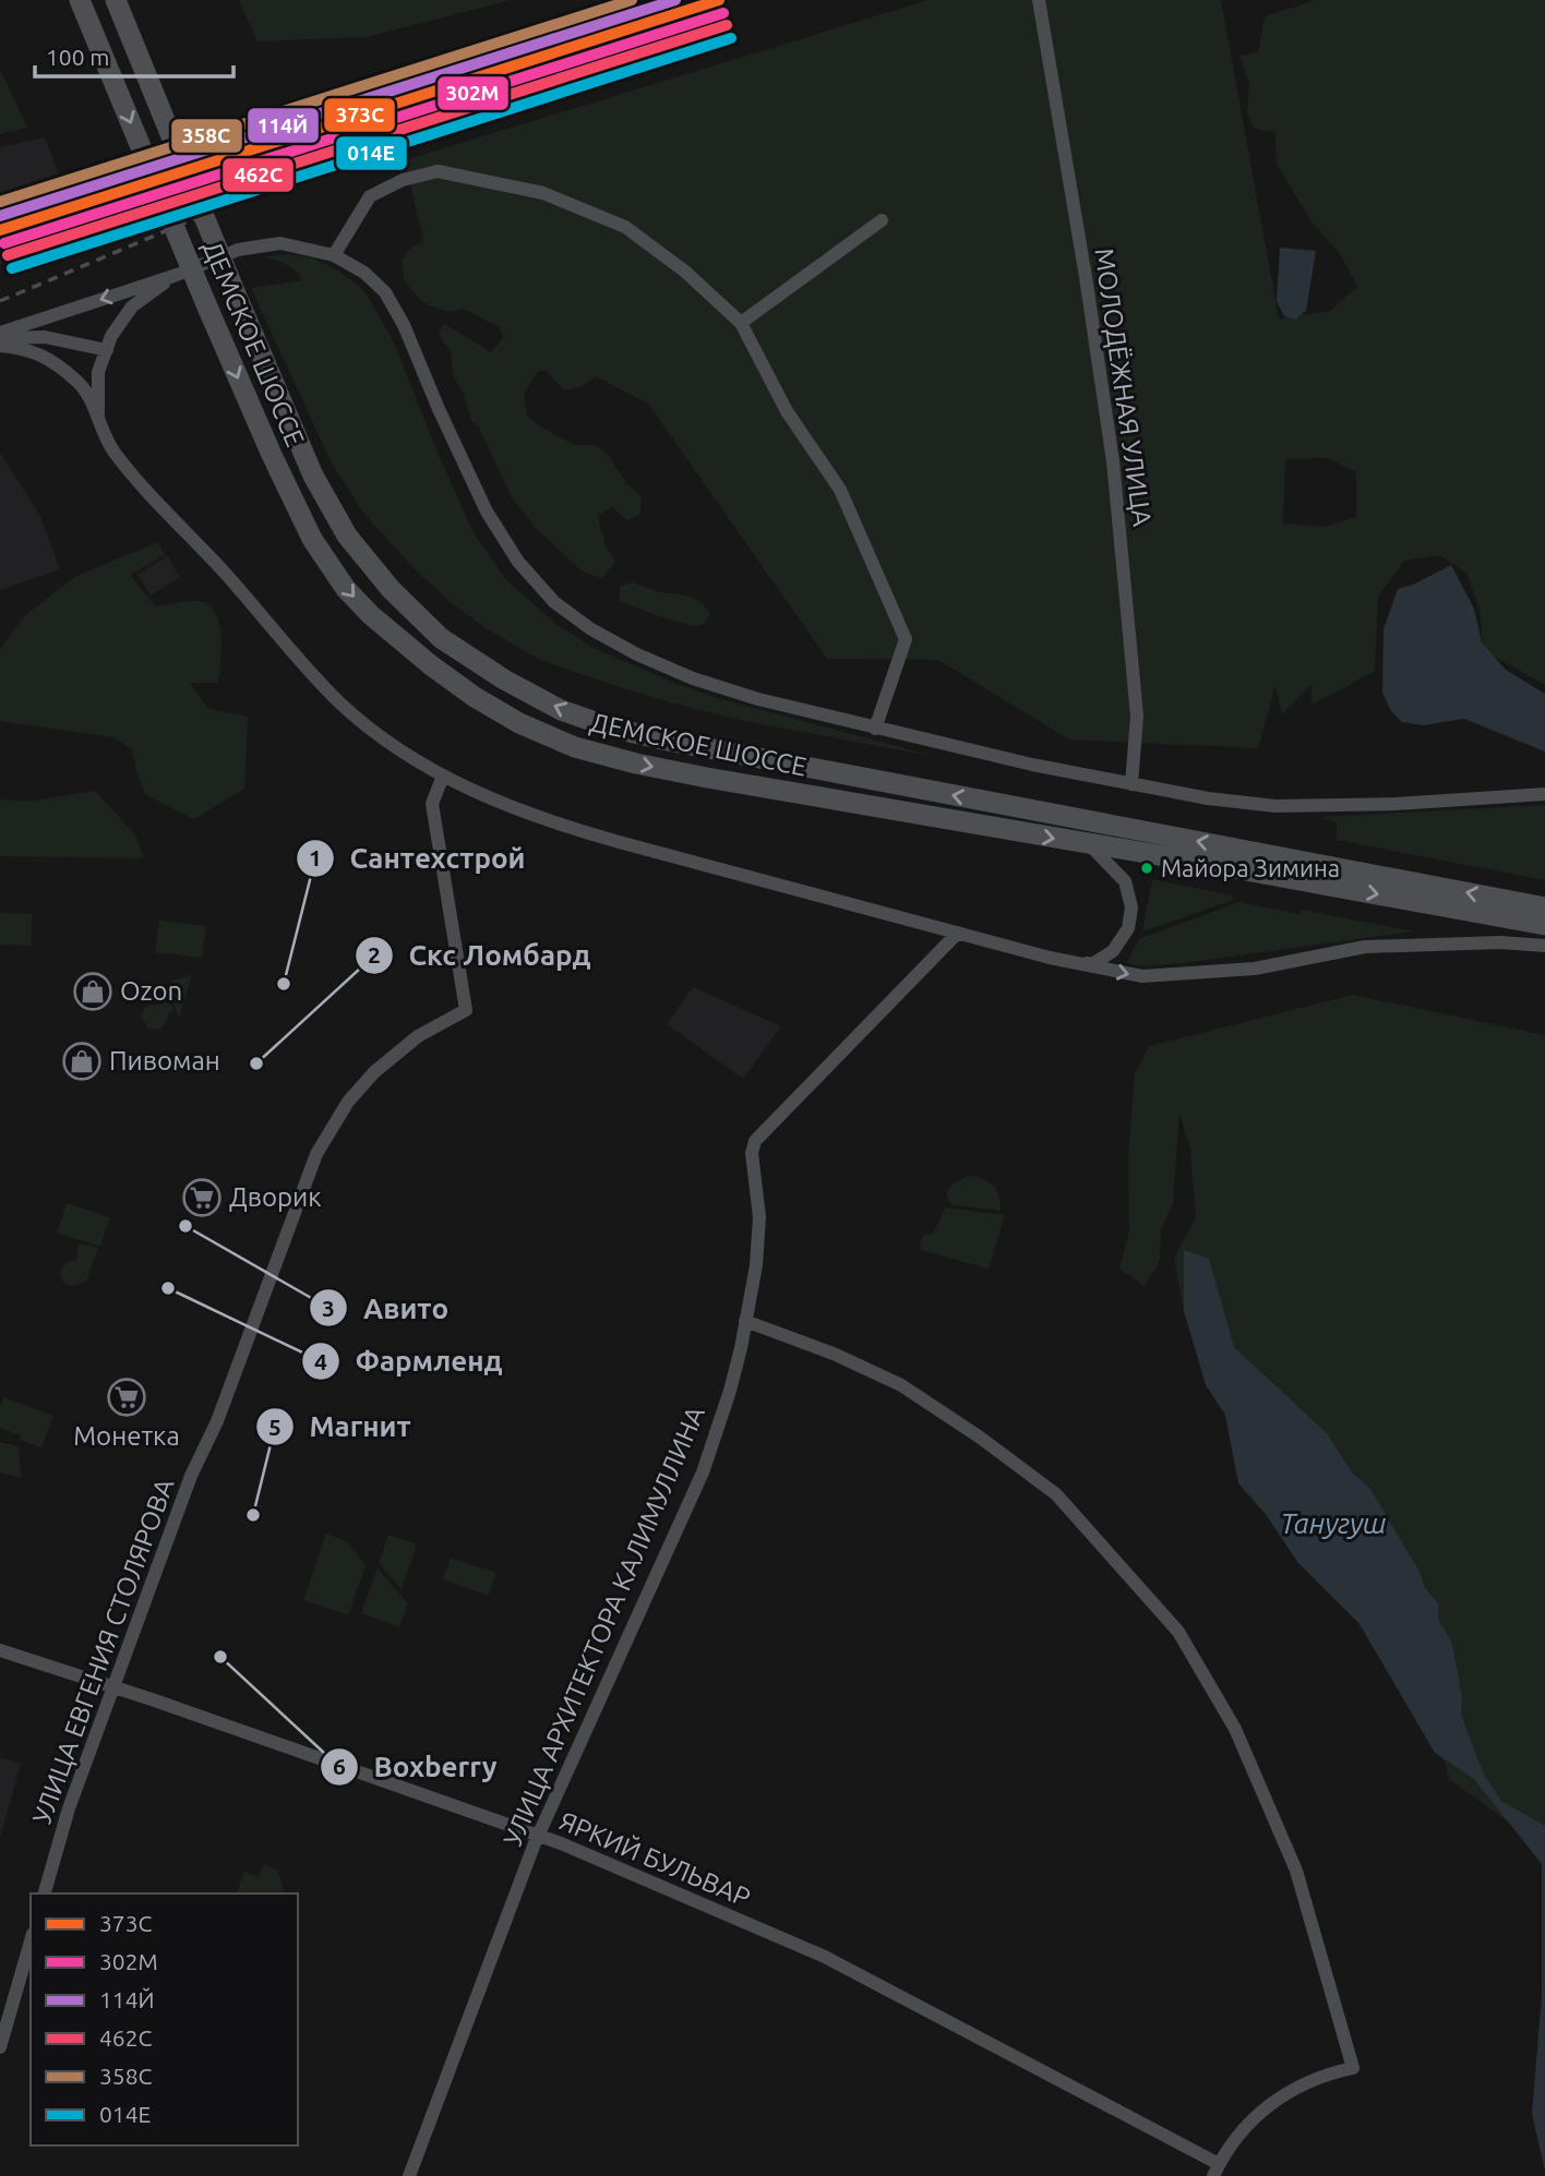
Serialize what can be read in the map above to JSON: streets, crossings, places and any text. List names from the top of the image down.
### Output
{
  "streets": {
    "main road": ["ДЕМСКОЕ ШОССЕ"],
    "street": [
      "МОЛОДЁЖНАЯ УЛИЦА",
      "УЛИЦА АРХИТЕКТОРА КАЛИМУЛЛИНА",
      "УЛИЦА ЕВГЕНИЯ СТОЛЯРОВА",
      "ЯРКИЙ БУЛЬВАР"
    ]
  },
  "crossings": [
    ["УЛИЦА АРХИТЕКТОРА КАЛИМУЛЛИНА", "ЯРКИЙ БУЛЬВАР"],
    ["УЛИЦА ЕВГЕНИЯ СТОЛЯРОВА", "ЯРКИЙ БУЛЬВАР"]
  ],
  "water": ["Танугуш"],
  "places": {
    "other": [
      "Майора Зимина",
      "Сантехстрой",
      "Скс Ломбард",
      "Авито",
      "Фармленд",
      "Магнит",
      "Boxberry"
    ],
    "shop": ["Ozon", "Пивоман"],
    "supermarket": ["Дворик", "Монетка"]
  },
  "lines": [
    "transit line 373C",
    "transit line 114Й",
    "transit line 358С",
    "transit line 302М",
    "transit line 462С",
    "transit line 014Е"
  ],
  "legend": [
    "373C",
    "302М",
    "114Й",
    "462С",
    "358С",
    "014Е"
  ],
  "scale_bar": "100 m"
}
